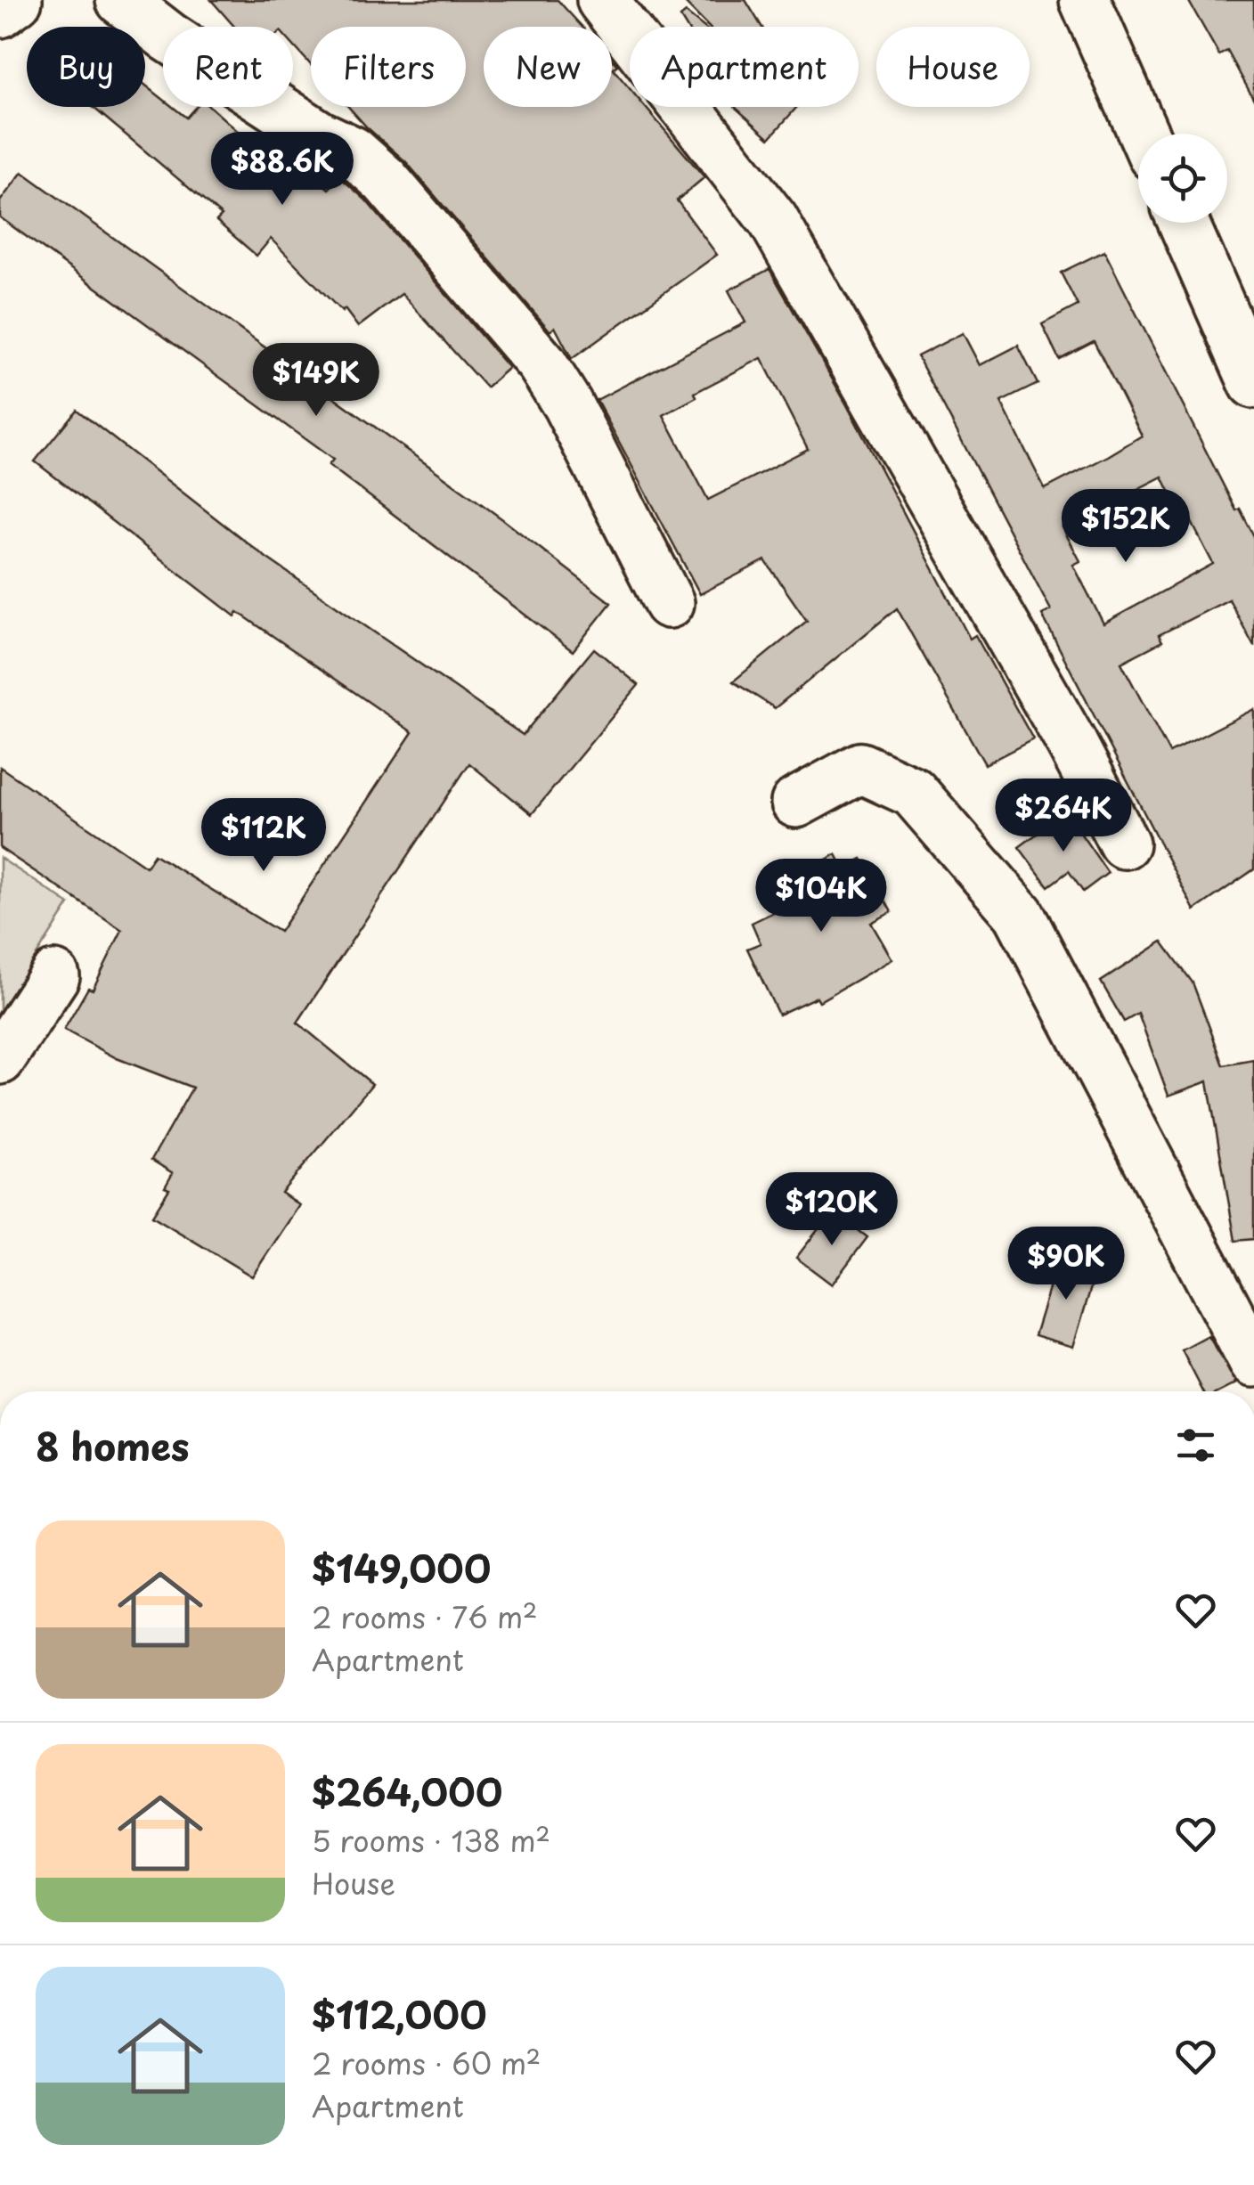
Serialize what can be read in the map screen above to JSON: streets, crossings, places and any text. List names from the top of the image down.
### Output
{
  "page": {
    "chip": [
      "Buy",
      "Rent",
      "Filters",
      "New",
      "Apartment",
      "House"
    ],
    "price": [
      "$88.6K",
      "$149K",
      "$152K",
      "$264K",
      "$112K",
      "$104K",
      "$120K",
      "$90K"
    ],
    "heading": "8 homes",
    "list": [
      {
        "name": "$149,000",
        "note": "2 rooms · 76 m² · Apartment"
      },
      {
        "name": "$264,000",
        "note": "5 rooms · 138 m² · House"
      },
      {
        "name": "$112,000",
        "note": "2 rooms · 60 m² · Apartment"
      }
    ]
  }
}
